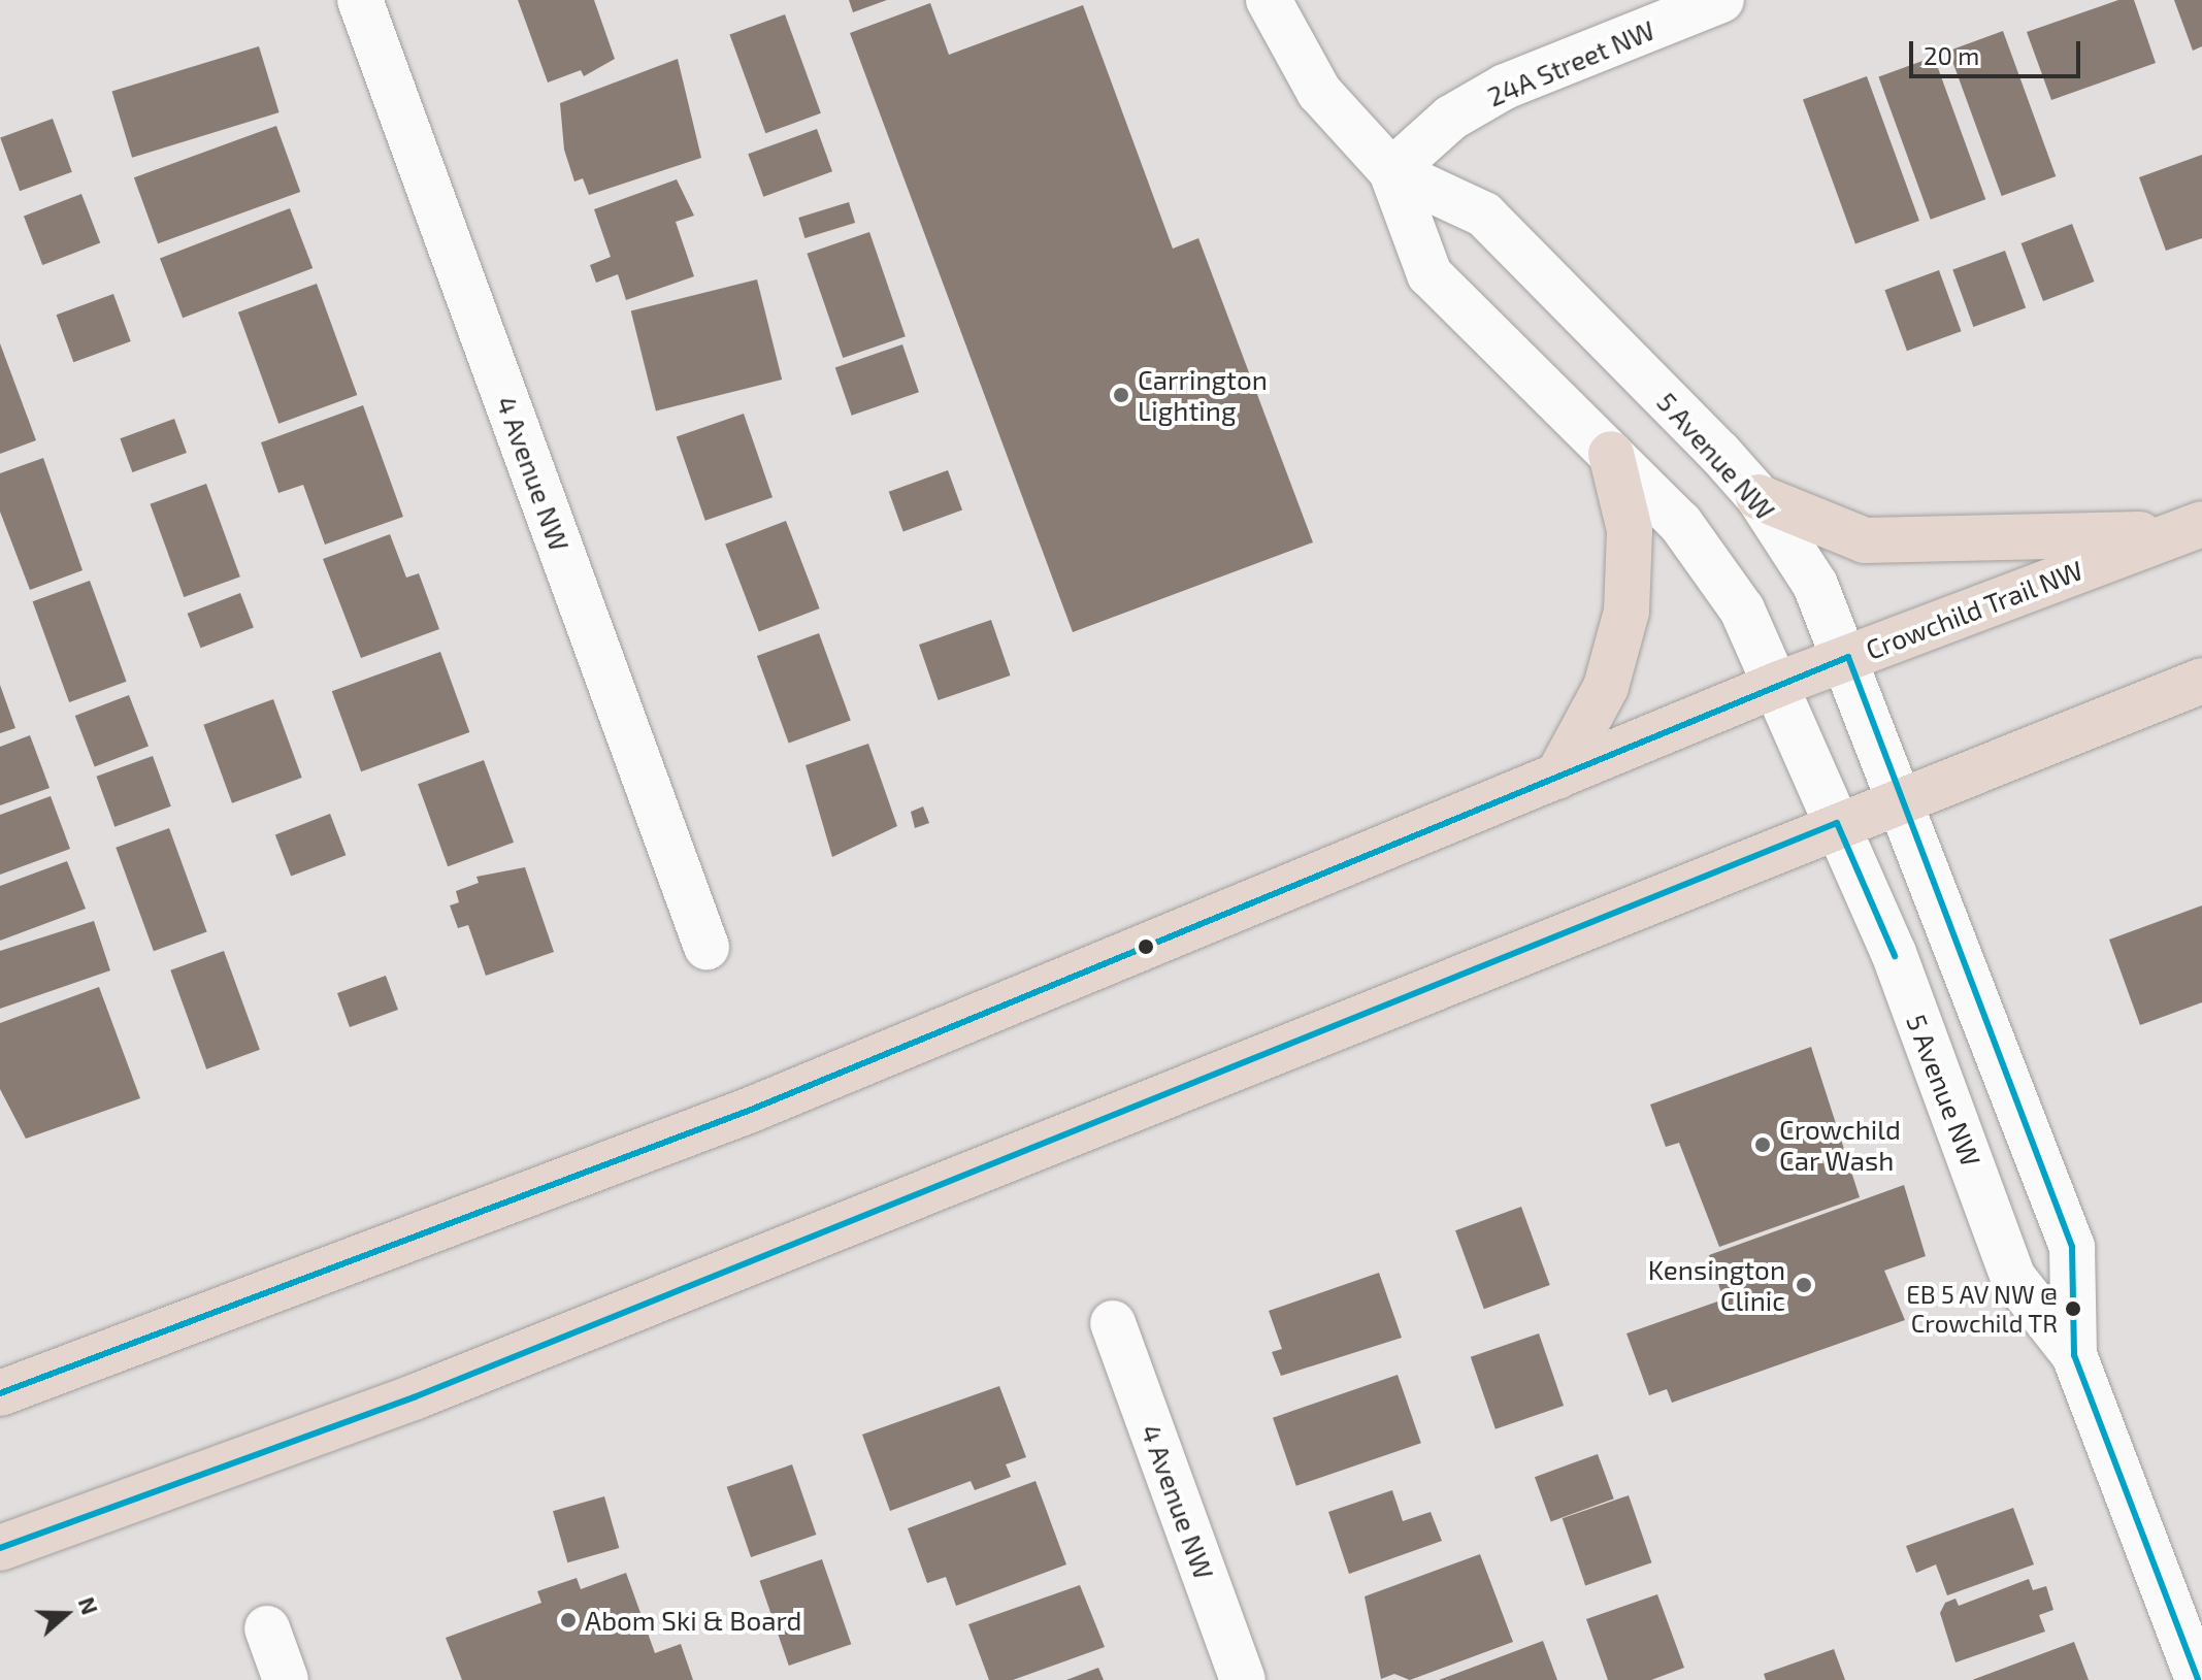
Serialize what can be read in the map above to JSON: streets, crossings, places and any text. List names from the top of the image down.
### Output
{
  "streets": {
    "highway": ["Crowchild Trail NW"],
    "street": ["24A Street NW", "5 Avenue NW", "4 Avenue NW"]
  },
  "crossings": [
    ["24A Street NW", "5 Avenue NW"],
    ["5 Avenue NW", "Crowchild Trail NW"]
  ],
  "places": [
    "Carrington Lighting",
    "Crowchild Car Wash",
    "Kensington Clinic",
    "EB 5 AV NW @ Crowchild TR",
    "Abom Ski & Board"
  ],
  "scale_bar": "20 m",
  "north": "right"
}
